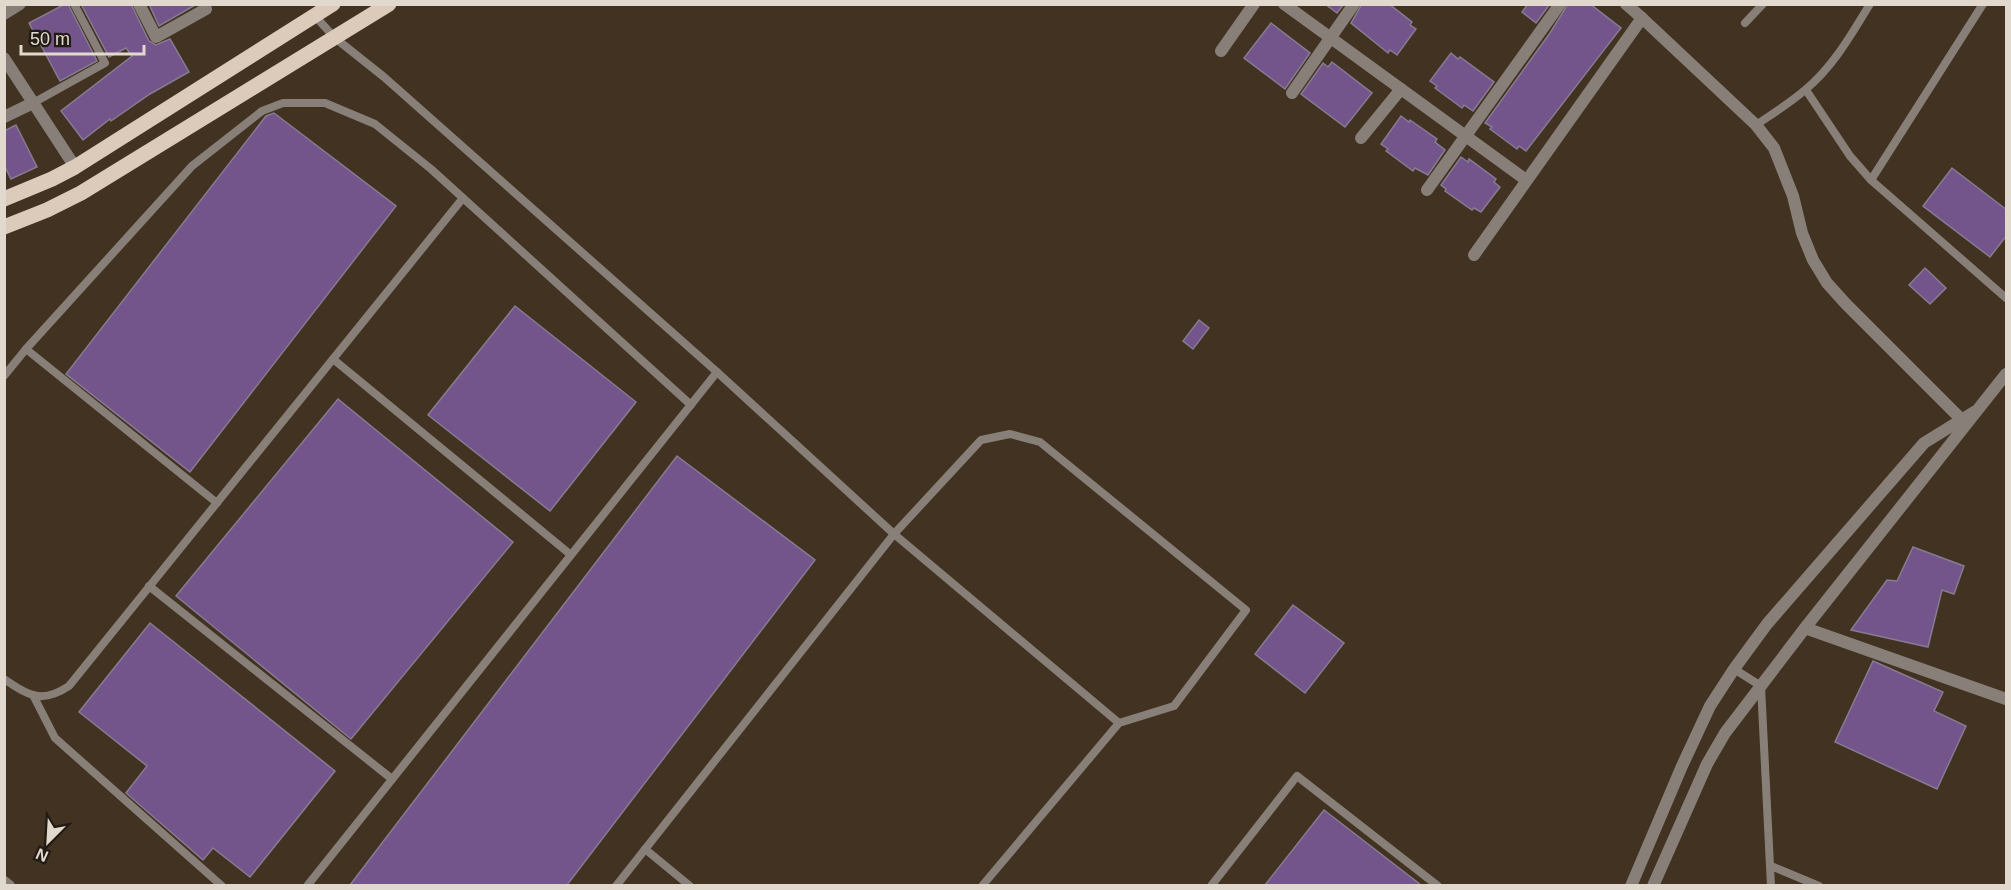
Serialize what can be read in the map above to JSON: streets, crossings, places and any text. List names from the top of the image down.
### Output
{
  "scale_bar": "50 m",
  "north": "bottom left"
}
